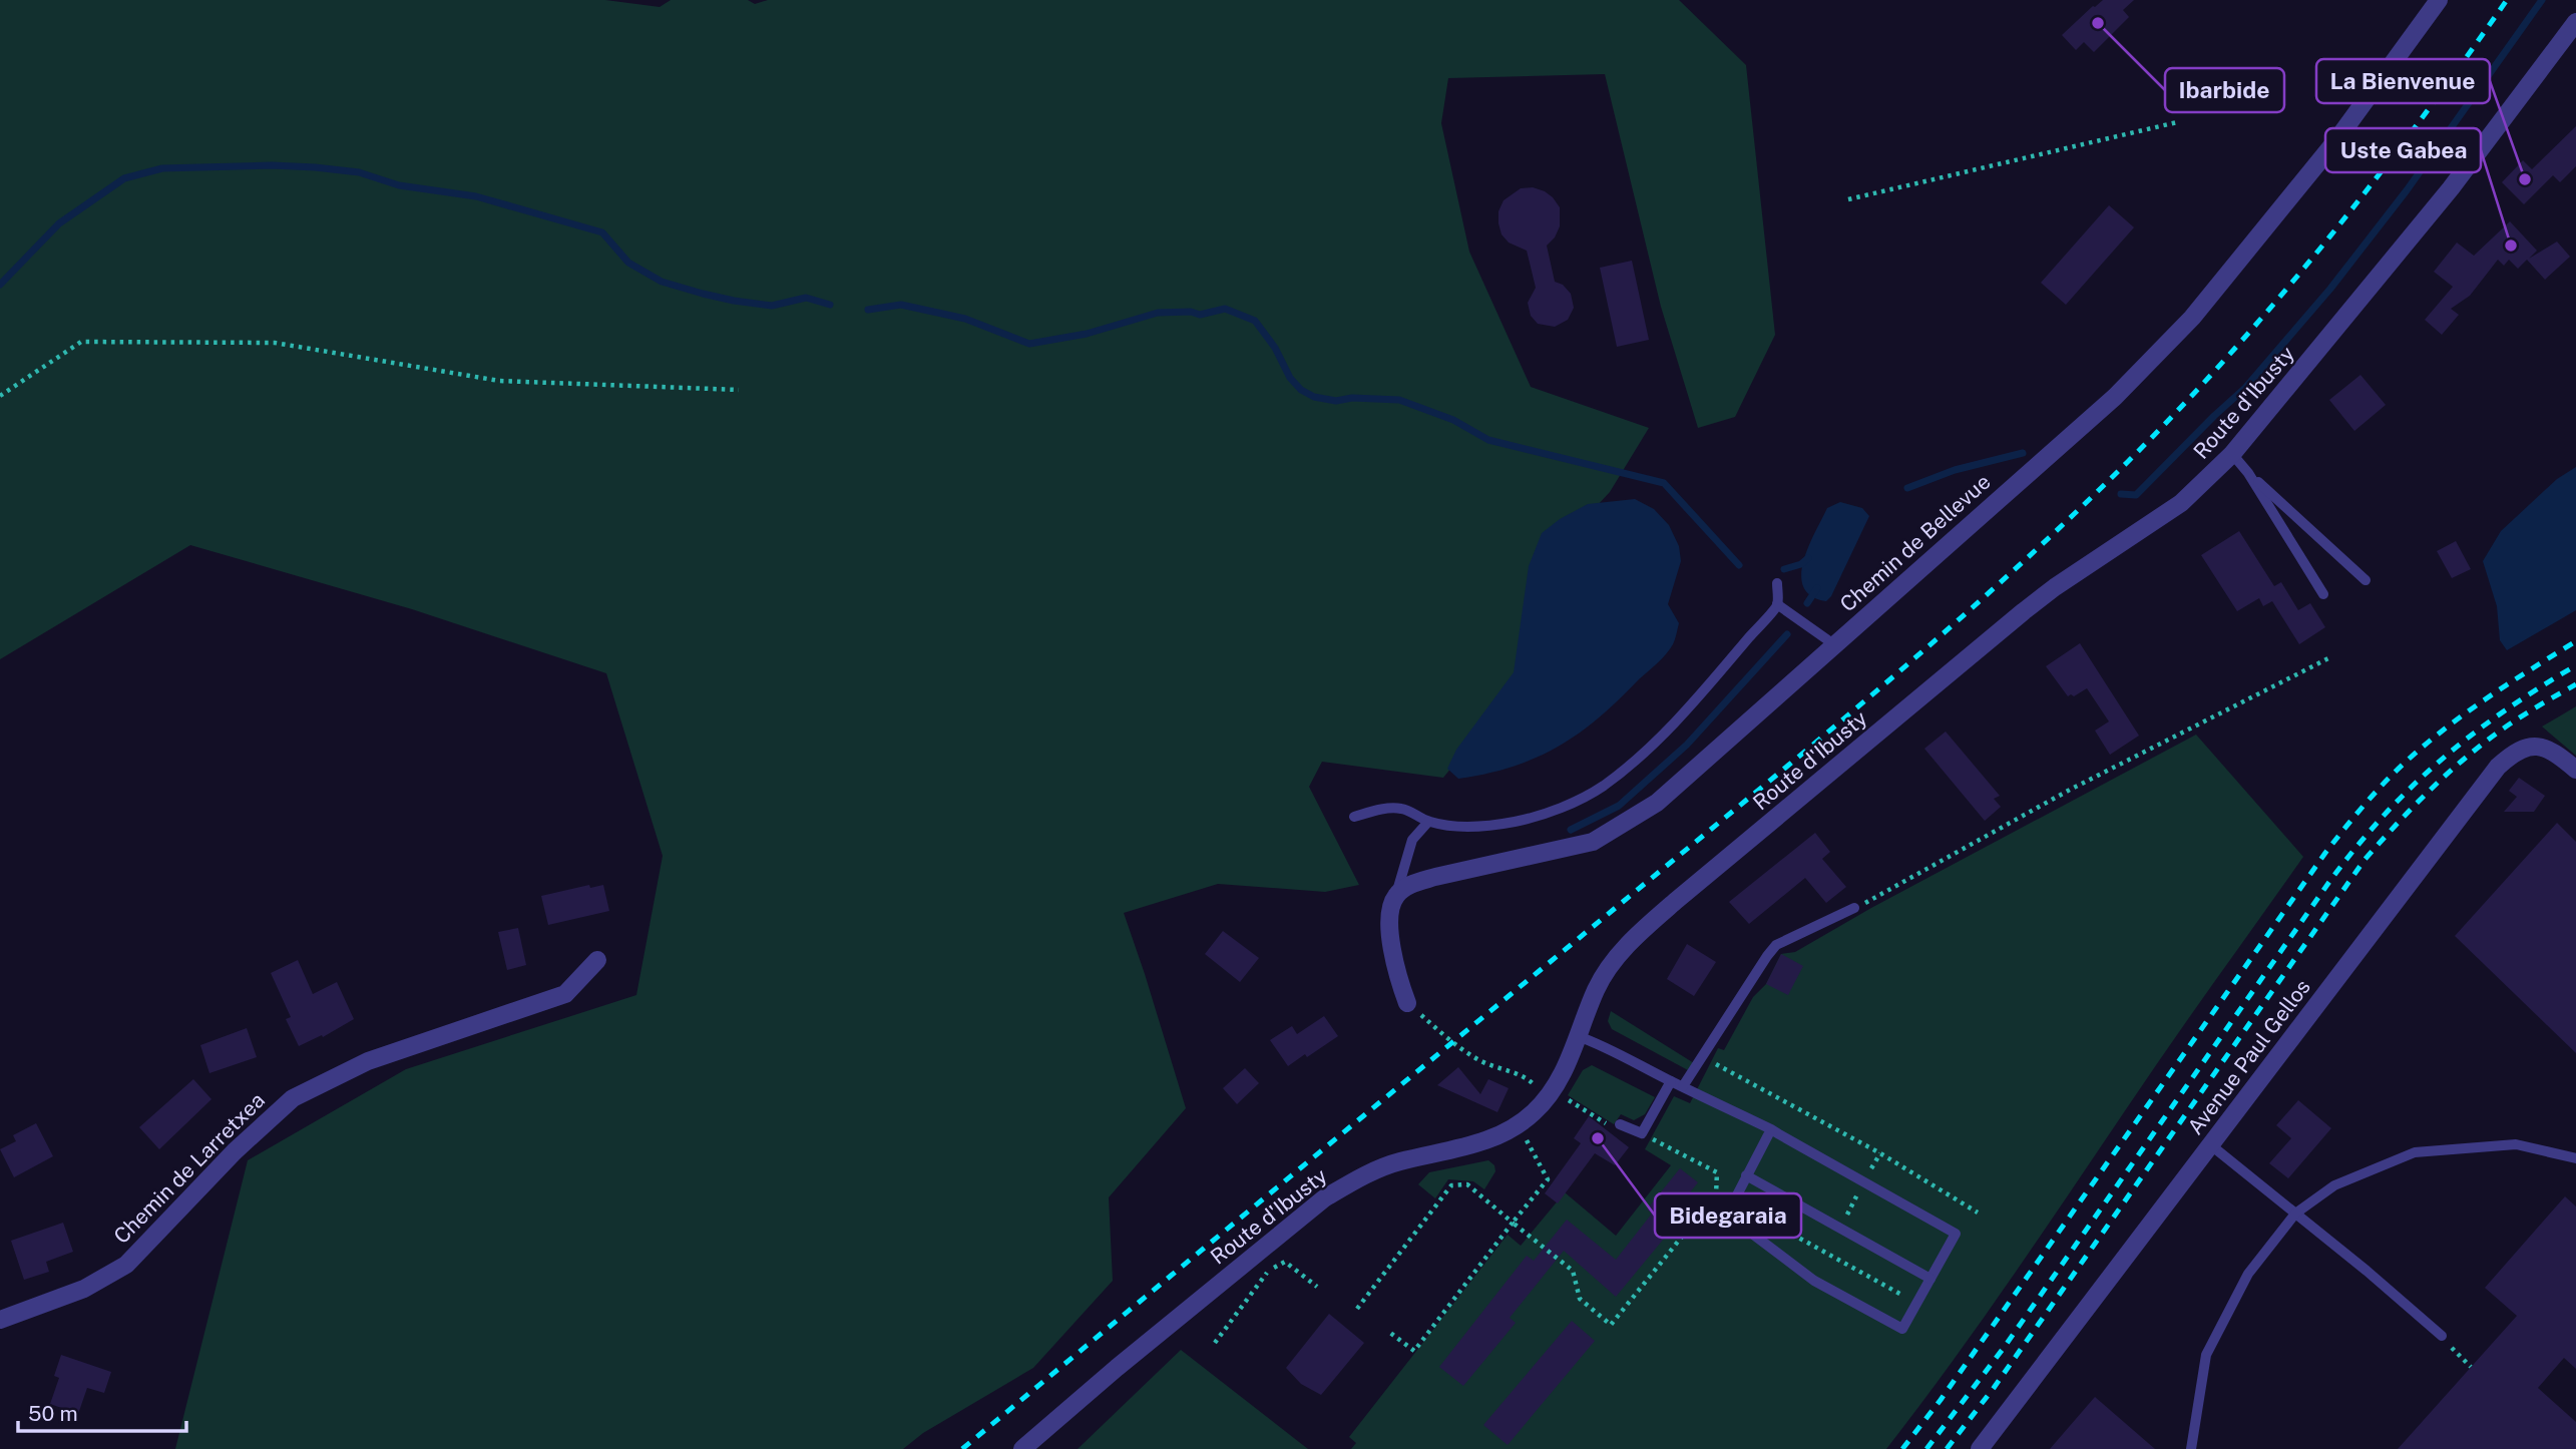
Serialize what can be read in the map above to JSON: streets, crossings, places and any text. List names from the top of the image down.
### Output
{
  "streets": {
    "street": [
      "Route d'Ibusty",
      "Chemin de Bellevue",
      "Avenue Paul Gellos",
      "Chemin de Larretxea"
    ]
  },
  "places": [
    "Ibarbide",
    "La Bienvenue",
    "Uste Gabea",
    "Bidegaraia"
  ],
  "scale_bar": "50 m"
}
